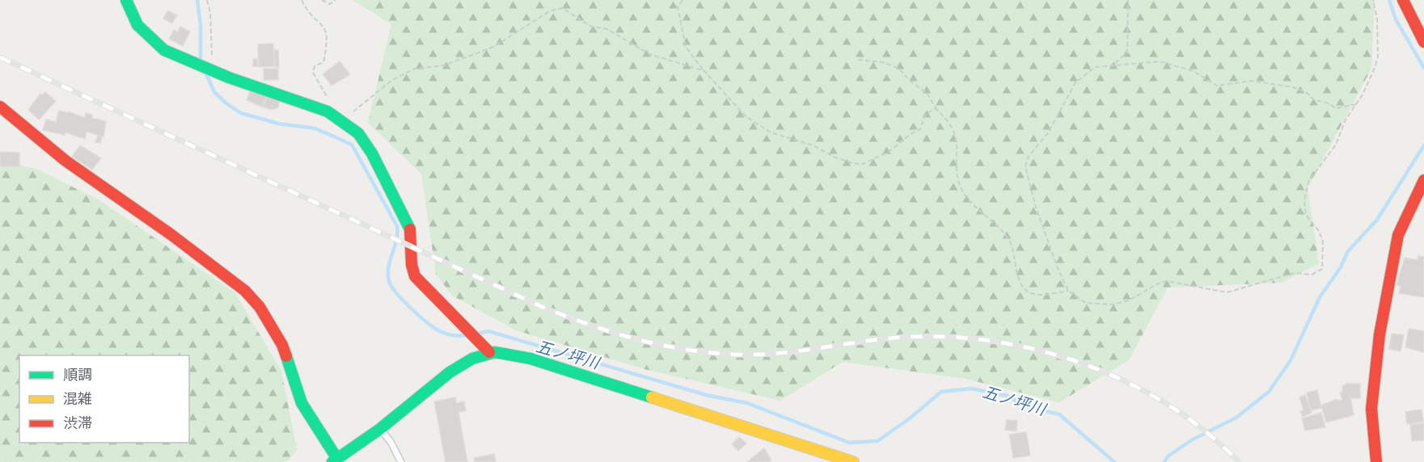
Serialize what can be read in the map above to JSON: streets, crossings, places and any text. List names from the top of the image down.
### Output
{
  "water": ["五ノ坪川"],
  "legend": ["順調", "混雑", "渋滞"]
}
